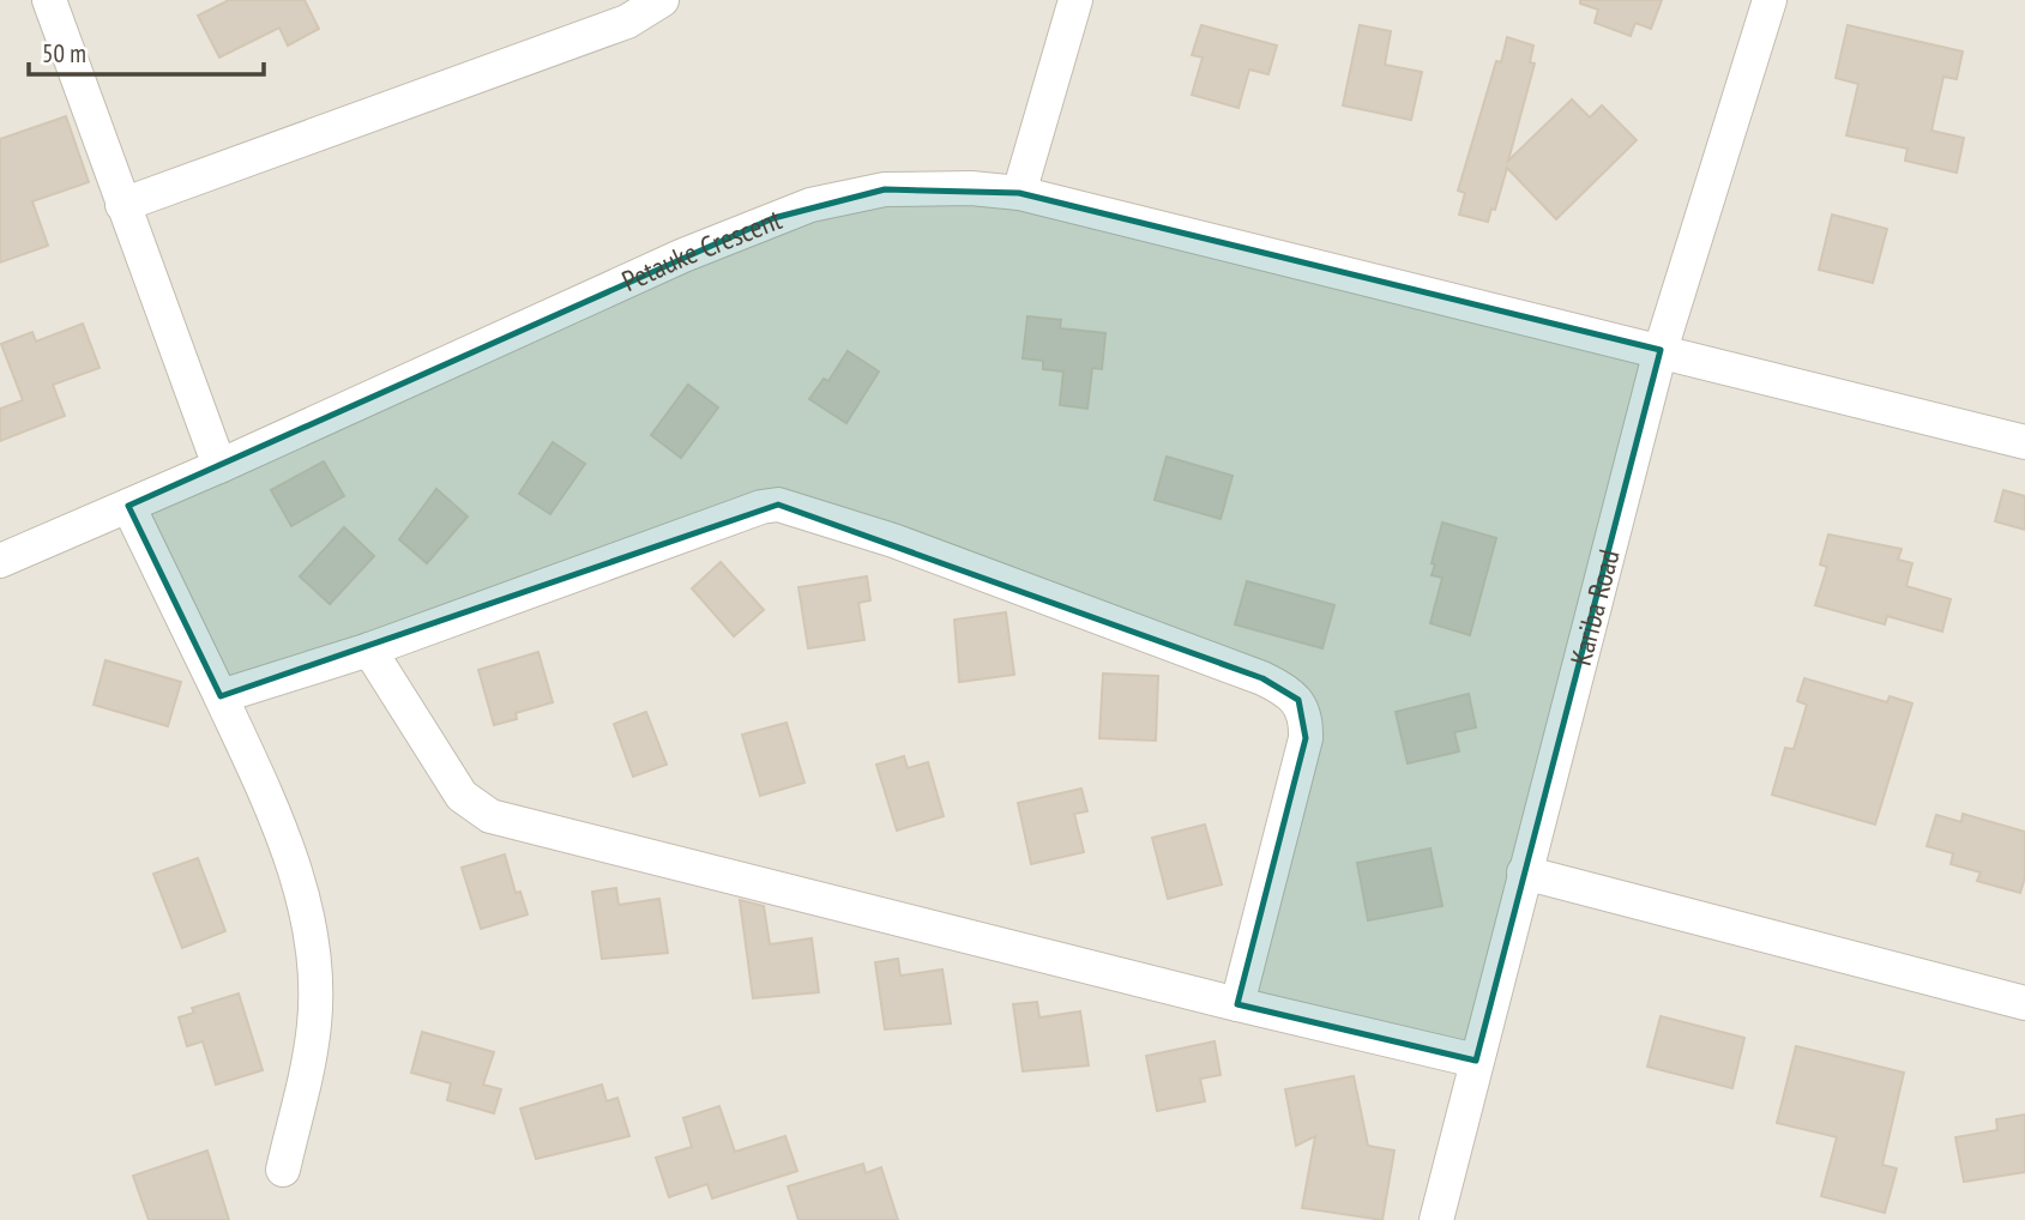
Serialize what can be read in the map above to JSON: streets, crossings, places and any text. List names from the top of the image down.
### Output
{
  "streets": {
    "street": ["Petauke Crescent", "Kariba Road"]
  },
  "crossings": [
    ["Petauke Crescent", "Kariba Road"]
  ],
  "scale_bar": "50 m"
}
